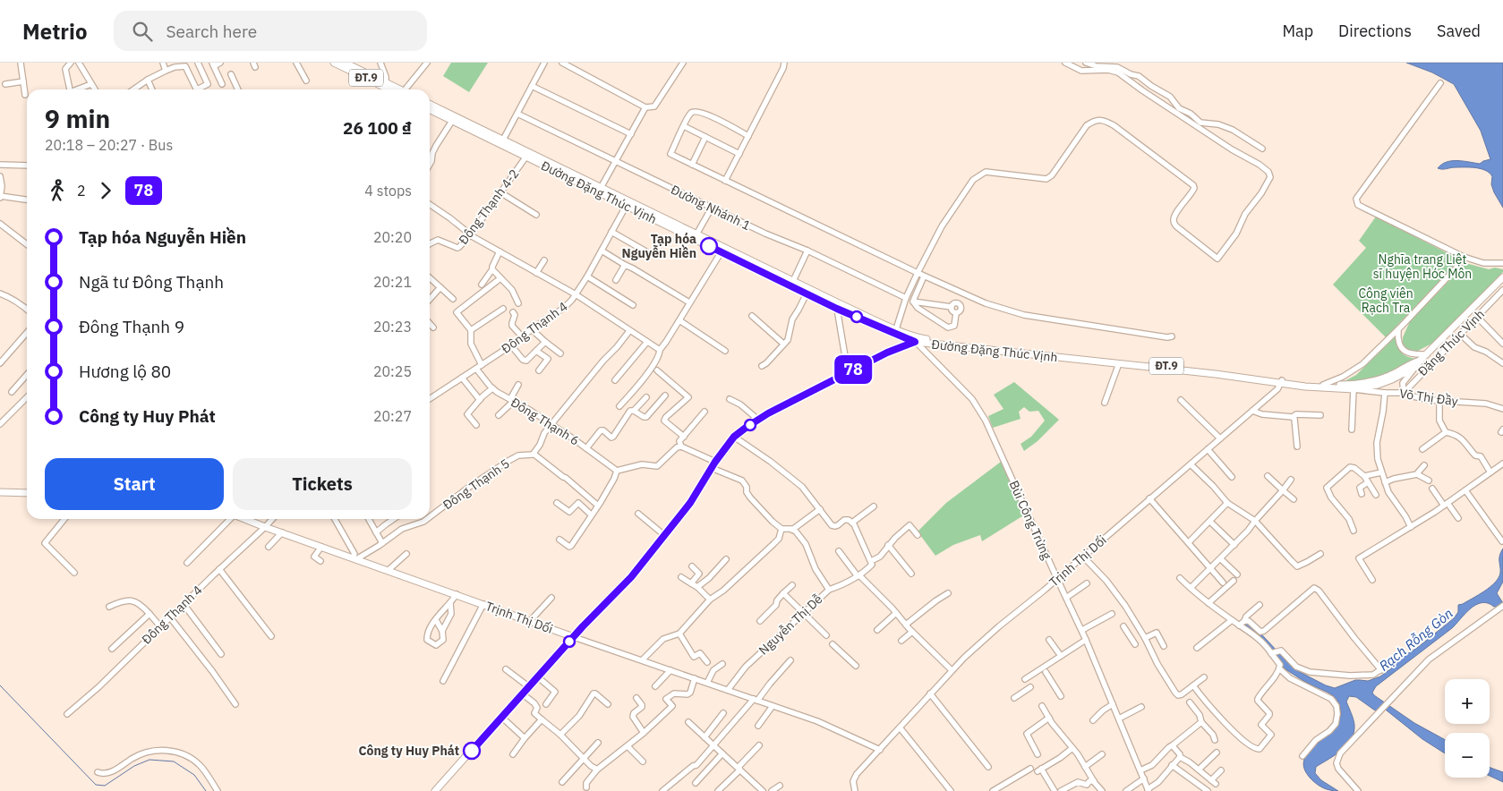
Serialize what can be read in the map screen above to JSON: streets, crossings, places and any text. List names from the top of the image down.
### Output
{
  "streets": {
    "main road": ["ĐT.9", "Đường Đặng Thúc Vịnh", "Trịnh Thị Dối"],
    "street": [
      "Đông Thạnh 4-2",
      "Đường Nhánh 1",
      "Đông Thạnh 4",
      "Đặng Thúc Vịnh",
      "Võ Thị Đầy",
      "Đông Thạnh 6",
      "Đông Thạnh 5",
      "Bùi Công Trừng",
      "Nguyễn Thị Dễ"
    ]
  },
  "crossings": [
    ["Đường Đặng Thúc Vịnh", "Đông Thạnh 4-2"],
    ["Đường Đặng Thúc Vịnh", "Đông Thạnh 4"],
    ["Đường Đặng Thúc Vịnh", "Đặng Thúc Vịnh"],
    ["Đường Đặng Thúc Vịnh", "Võ Thị Đầy"],
    ["Đường Đặng Thúc Vịnh", "Bùi Công Trừng"],
    ["Đường Đặng Thúc Vịnh", "Trịnh Thị Dối"],
    ["Đông Thạnh 4", "Đông Thạnh 6"],
    ["Đông Thạnh 4", "Trịnh Thị Dối"],
    ["Đặng Thúc Vịnh", "Võ Thị Đầy"],
    ["Đông Thạnh 5", "Trịnh Thị Dối"],
    ["Bùi Công Trừng", "Trịnh Thị Dối"],
    ["Trịnh Thị Dối", "Nguyễn Thị Dễ"]
  ],
  "water": ["Rạch Rỗng Gòn"],
  "parks": ["Nghĩa trang Liệt sĩ huyện Hóc Môn", "Công viên Rạch Tra"],
  "places": ["Tạp hóa Nguyễn Hiền", "Công ty Huy Phát"],
  "lines": ["bus line 78"],
  "page": {
    "header": "Metrio",
    "search": "Search here",
    "nav": ["Map", "Directions", "Saved"],
    "on_map": "78",
    "heading": ["9 min", "20:18 – 20:27 · Bus", "26 100 ₫"],
    "legs": ["2", "78", "4 stops"],
    "list": [
      {
        "name": "Tạp hóa Nguyễn Hiền",
        "value": "20:20"
      },
      {
        "name": "Ngã tư Đông Thạnh",
        "value": "20:21"
      },
      {
        "name": "Đông Thạnh 9",
        "value": "20:23"
      },
      {
        "name": "Hương lộ 80",
        "value": "20:25"
      },
      {
        "name": "Công ty Huy Phát",
        "value": "20:27"
      }
    ],
    "buttons": ["Start", "Tickets"],
    "map_buttons": ["+", "−"]
  }
}
